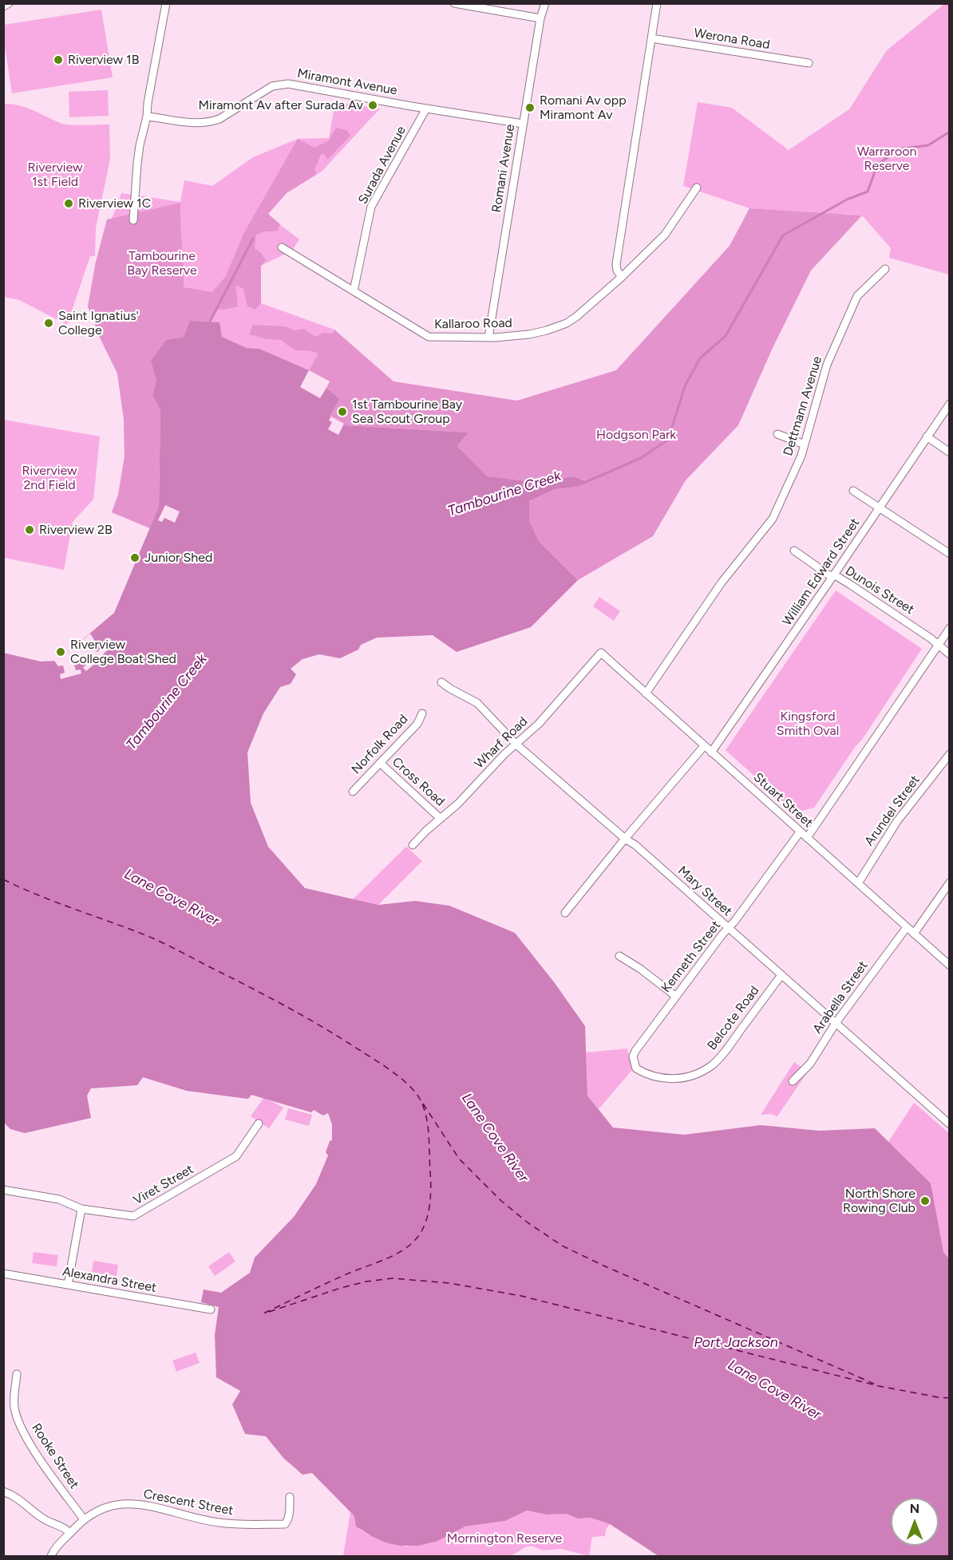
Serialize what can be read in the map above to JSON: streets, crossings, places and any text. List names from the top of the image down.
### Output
{
  "streets": {
    "street": [
      "Werona Road",
      "Miramont Avenue",
      "Surada Avenue",
      "Romani Avenue",
      "Kallaroo Road",
      "Dettmann Avenue",
      "William Edward Street",
      "Dunois Street",
      "Wharf Road",
      "Norfolk Road",
      "Cross Road",
      "Stuart Street",
      "Arundel Street",
      "Mary Street",
      "Kenneth Street",
      "Arabella Street",
      "Belcote Road",
      "Viret Street",
      "Alexandra Street",
      "Rooke Street",
      "Crescent Street"
    ]
  },
  "crossings": [
    ["Miramont Avenue", "Surada Avenue"],
    ["Miramont Avenue", "Romani Avenue"],
    ["Surada Avenue", "Kallaroo Road"],
    ["Romani Avenue", "Kallaroo Road"],
    ["Dettmann Avenue", "Stuart Street"],
    ["William Edward Street", "Dunois Street"],
    ["William Edward Street", "Stuart Street"],
    ["Wharf Road", "Cross Road"],
    ["Wharf Road", "Stuart Street"],
    ["Wharf Road", "Mary Street"],
    ["Norfolk Road", "Cross Road"],
    ["Stuart Street", "Arundel Street"],
    ["Stuart Street", "Kenneth Street"],
    ["Stuart Street", "Arabella Street"],
    ["Mary Street", "Kenneth Street"],
    ["Mary Street", "Arabella Street"],
    ["Mary Street", "Belcote Road"],
    ["Kenneth Street", "Belcote Road"],
    ["Rooke Street", "Crescent Street"]
  ],
  "water": ["Tambourine Creek", "Lane Cove River", "Port Jackson"],
  "parks": [
    "Warraroon Reserve",
    "Riverview 1st Field",
    "Tambourine Bay Reserve",
    "Hodgson Park",
    "Riverview 2nd Field",
    "Kingsford Smith Oval",
    "Mornington Reserve"
  ],
  "places": [
    "Riverview 1B",
    "Miramont Av after Surada Av",
    "Romani Av opp Miramont Av",
    "Riverview 1C",
    "Saint Ignatius' College",
    "1st Tambourine Bay Sea Scout Group",
    "Riverview 2B",
    "Junior Shed",
    "Riverview College Boat Shed",
    "North Shore Rowing Club"
  ],
  "north": "top"
}
